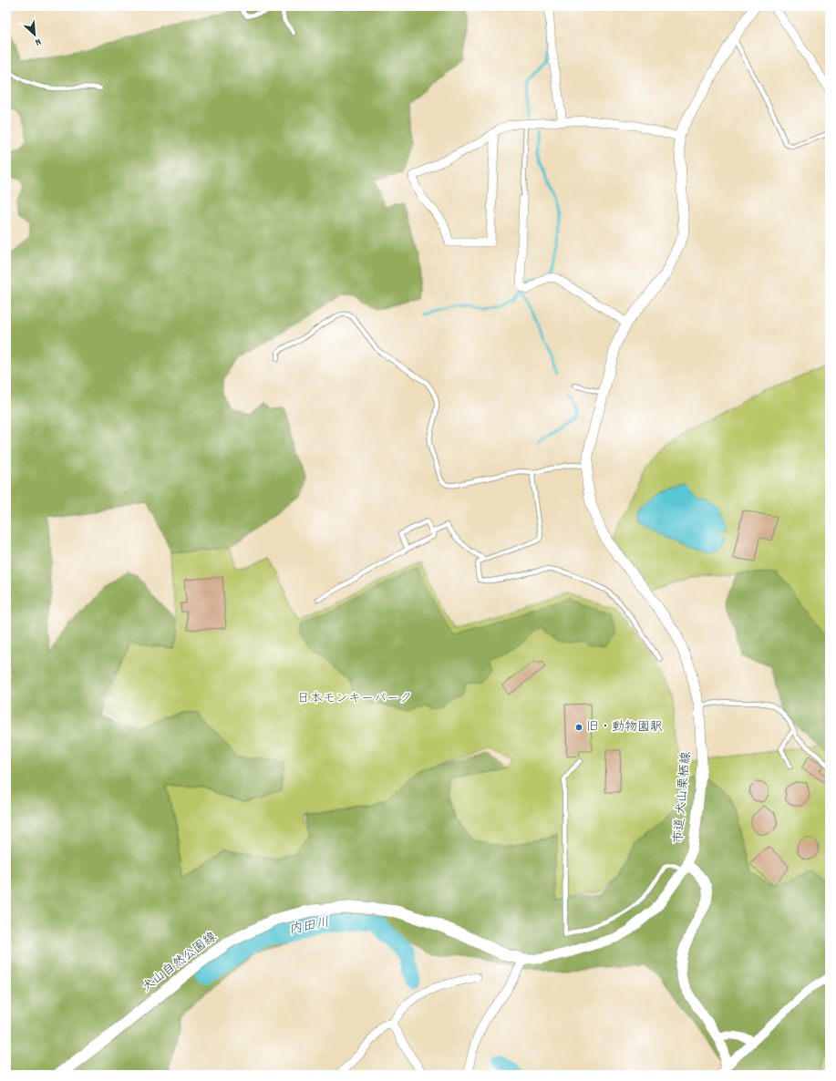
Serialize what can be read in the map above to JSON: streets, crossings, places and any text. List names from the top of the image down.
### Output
{
  "streets": {
    "main road": ["犬山自然公園線"],
    "street": ["市道 犬山栗栖線"]
  },
  "crossings": [
    ["市道 犬山栗栖線", "犬山自然公園線"]
  ],
  "water": ["内田川"],
  "parks": ["日本モンキーパーク"],
  "places": ["旧・動物園駅"],
  "north": "bottom right"
}
